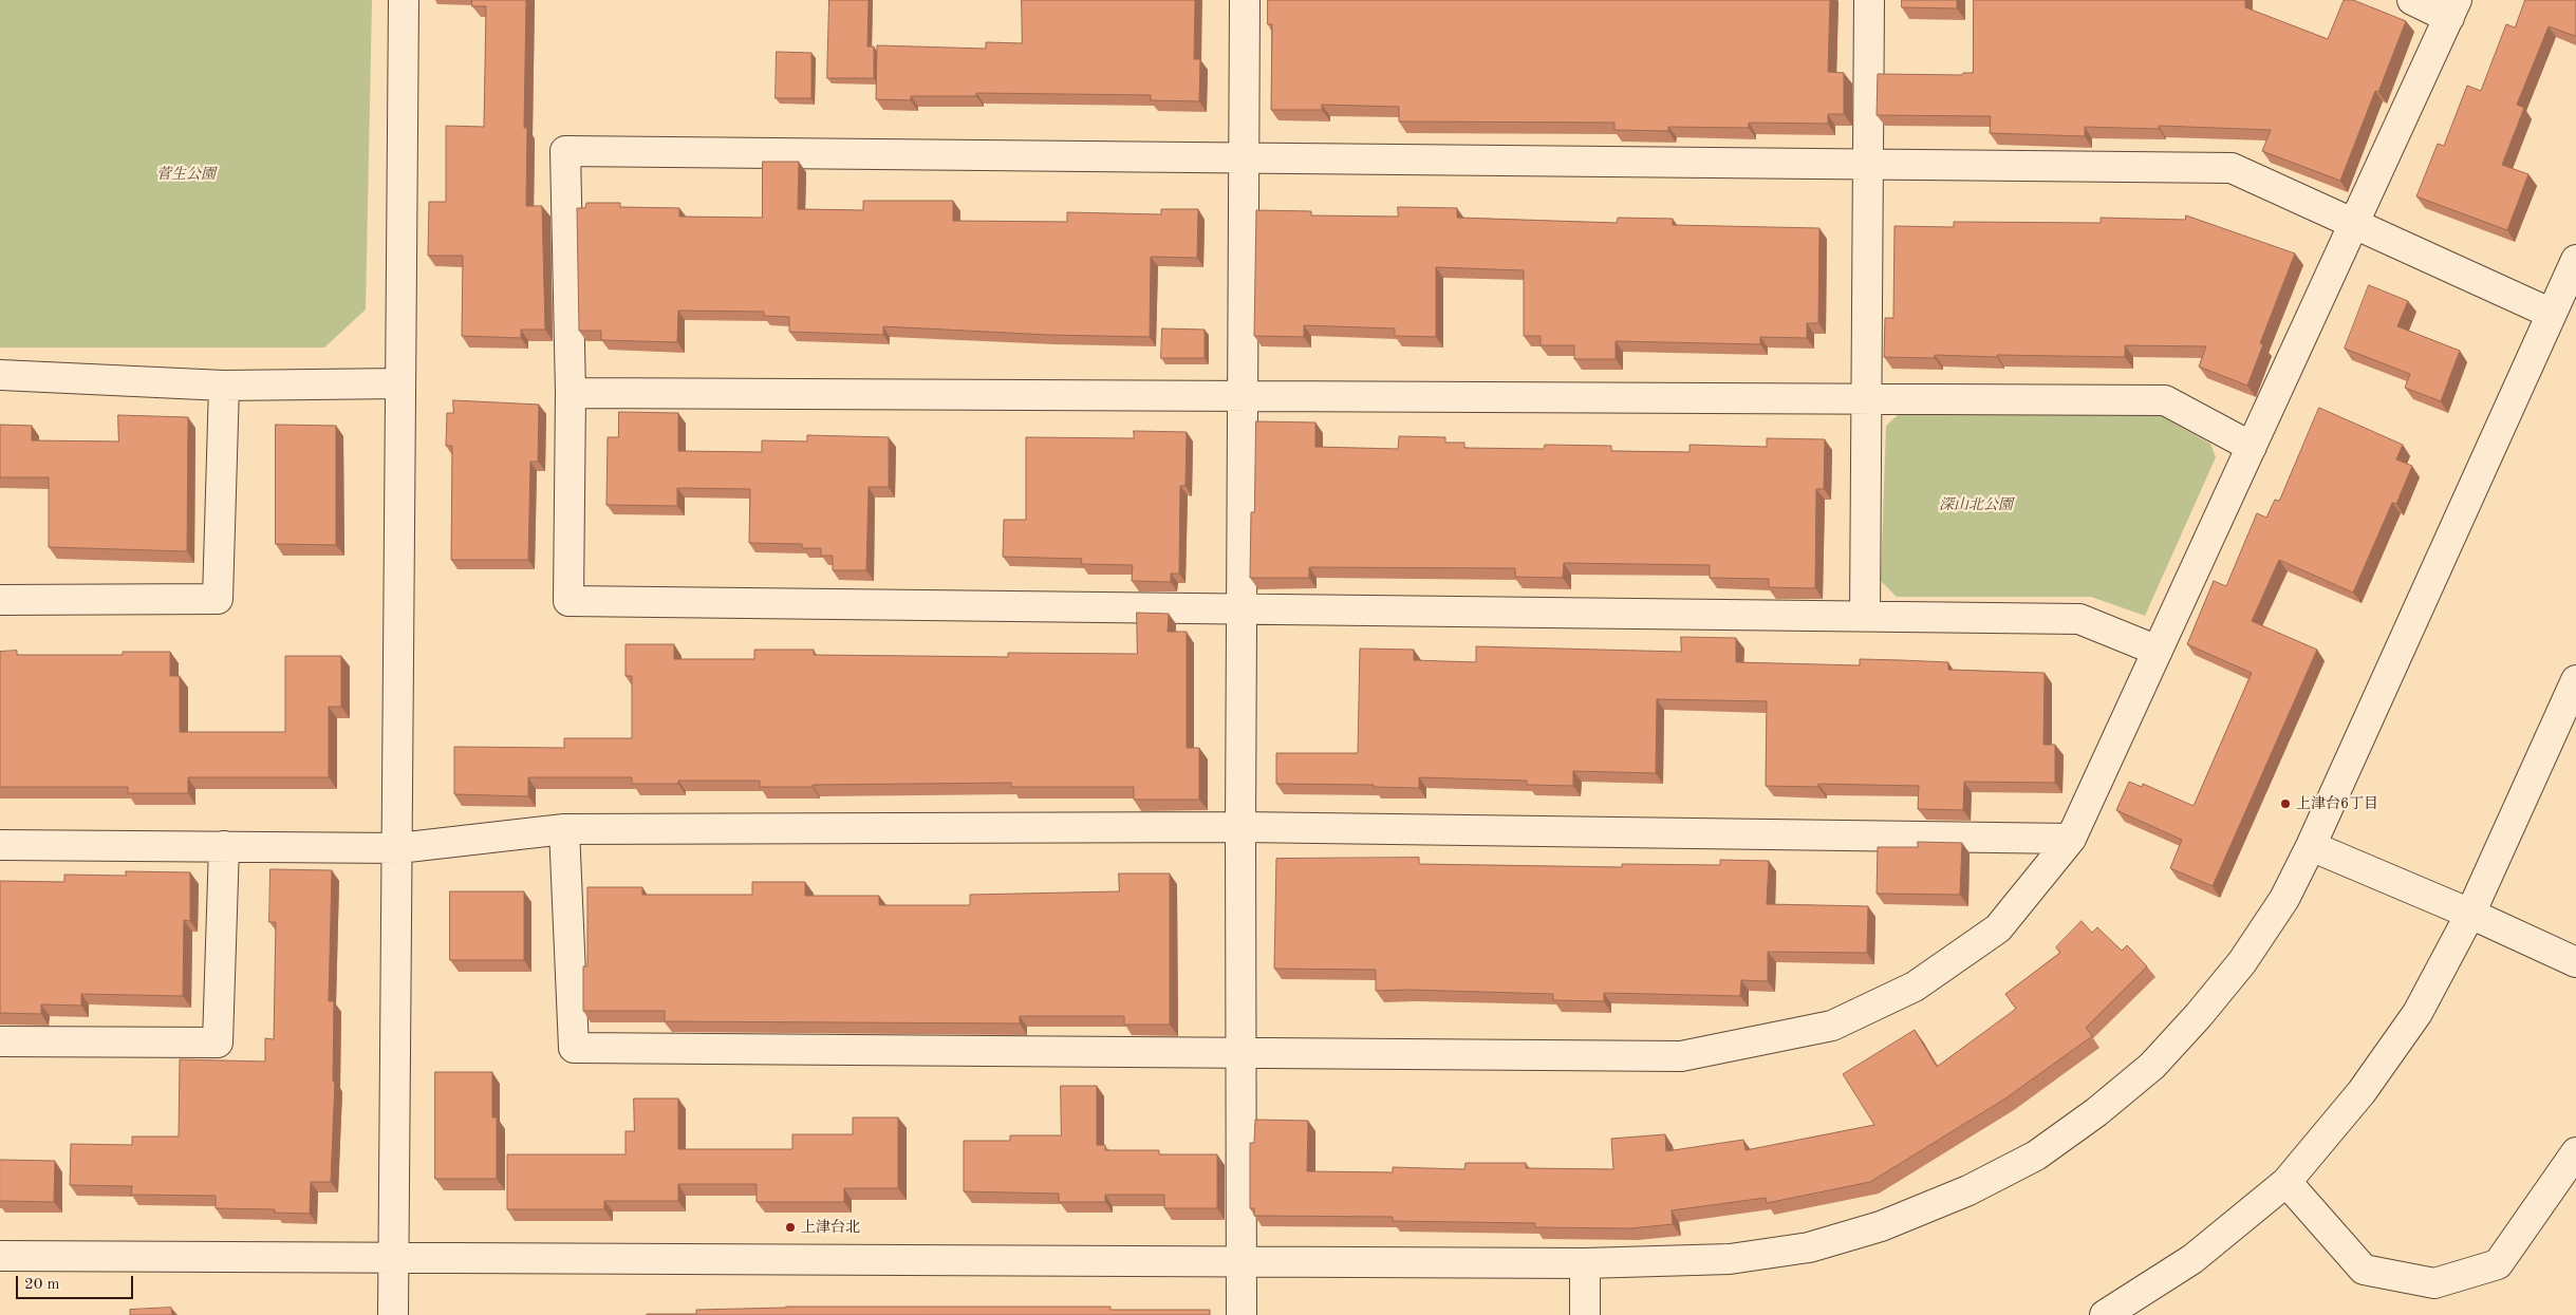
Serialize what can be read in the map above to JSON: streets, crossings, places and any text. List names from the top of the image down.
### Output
{
  "parks": ["菅生公園", "深山北公園"],
  "places": ["上津台6丁目", "上津台北"],
  "scale_bar": "20 m"
}
